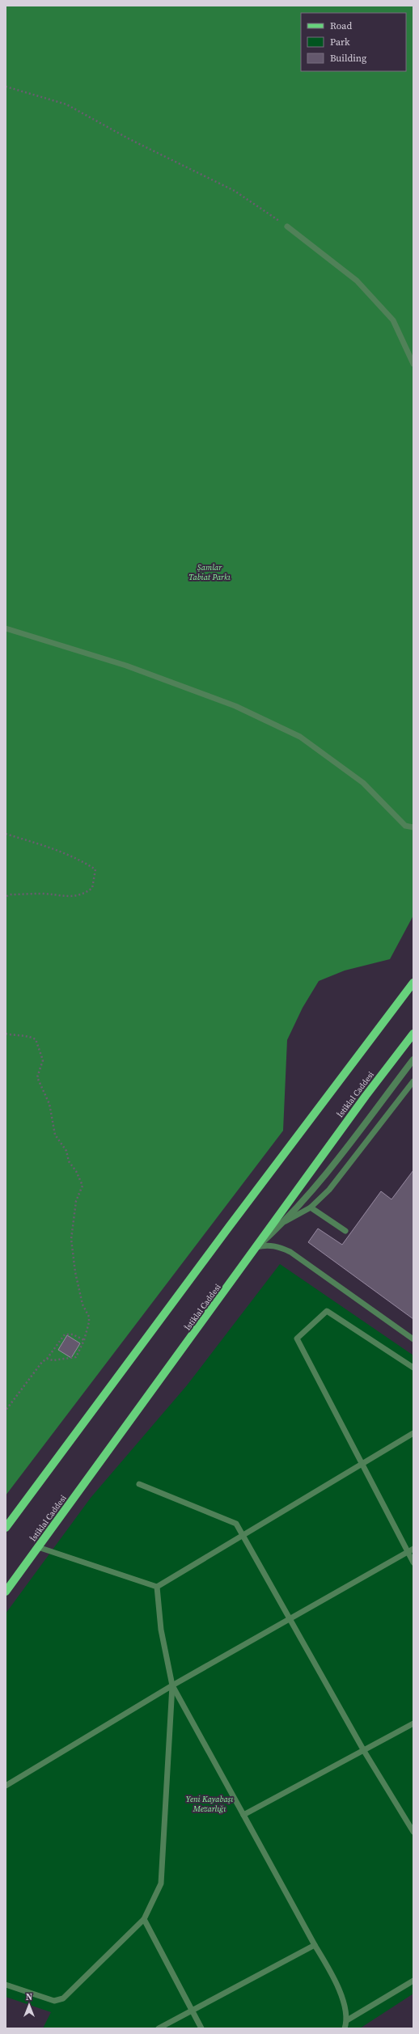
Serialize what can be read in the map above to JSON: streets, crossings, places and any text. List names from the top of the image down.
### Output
{
  "streets": {
    "main road": ["İstiklal Caddesi"]
  },
  "parks": ["Şamlar Tabiat Parkı", "Yeni Kayabaşı Mezarlığı"],
  "legend": ["Road", "Park", "Building"],
  "north": "top"
}
